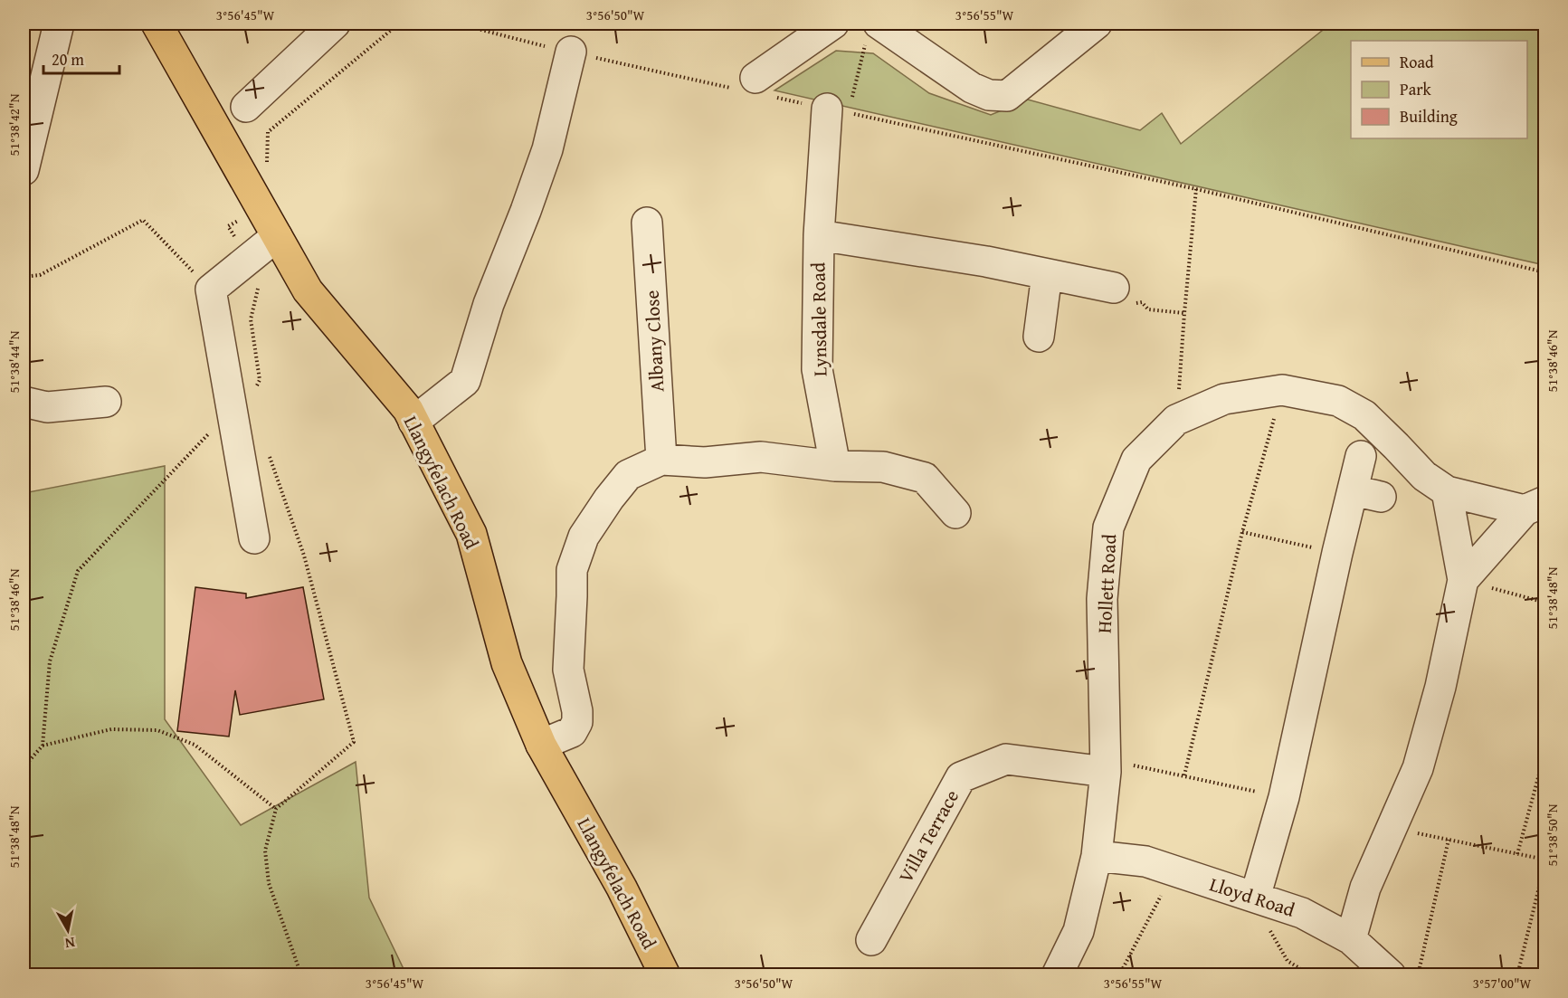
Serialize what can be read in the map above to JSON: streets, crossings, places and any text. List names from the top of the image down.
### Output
{
  "streets": {
    "main road": ["Llangyfelach Road"],
    "street": [
      "Lynsdale Road",
      "Albany Close",
      "Hollett Road",
      "Villa Terrace",
      "Lloyd Road"
    ]
  },
  "crossings": [
    ["Hollett Road", "Villa Terrace"],
    ["Hollett Road", "Lloyd Road"]
  ],
  "legend": ["Road", "Park", "Building"],
  "scale_bar": "20 m",
  "north": "bottom",
  "coordinates": [
    "3°56'45\"W",
    "3°56'50\"W",
    "3°56'55\"W",
    "51°38'42\"N",
    "51°38'46\"N",
    "51°38'44\"N",
    "51°38'48\"N",
    "51°38'50\"N",
    "3°57'00\"W"
  ]
}
